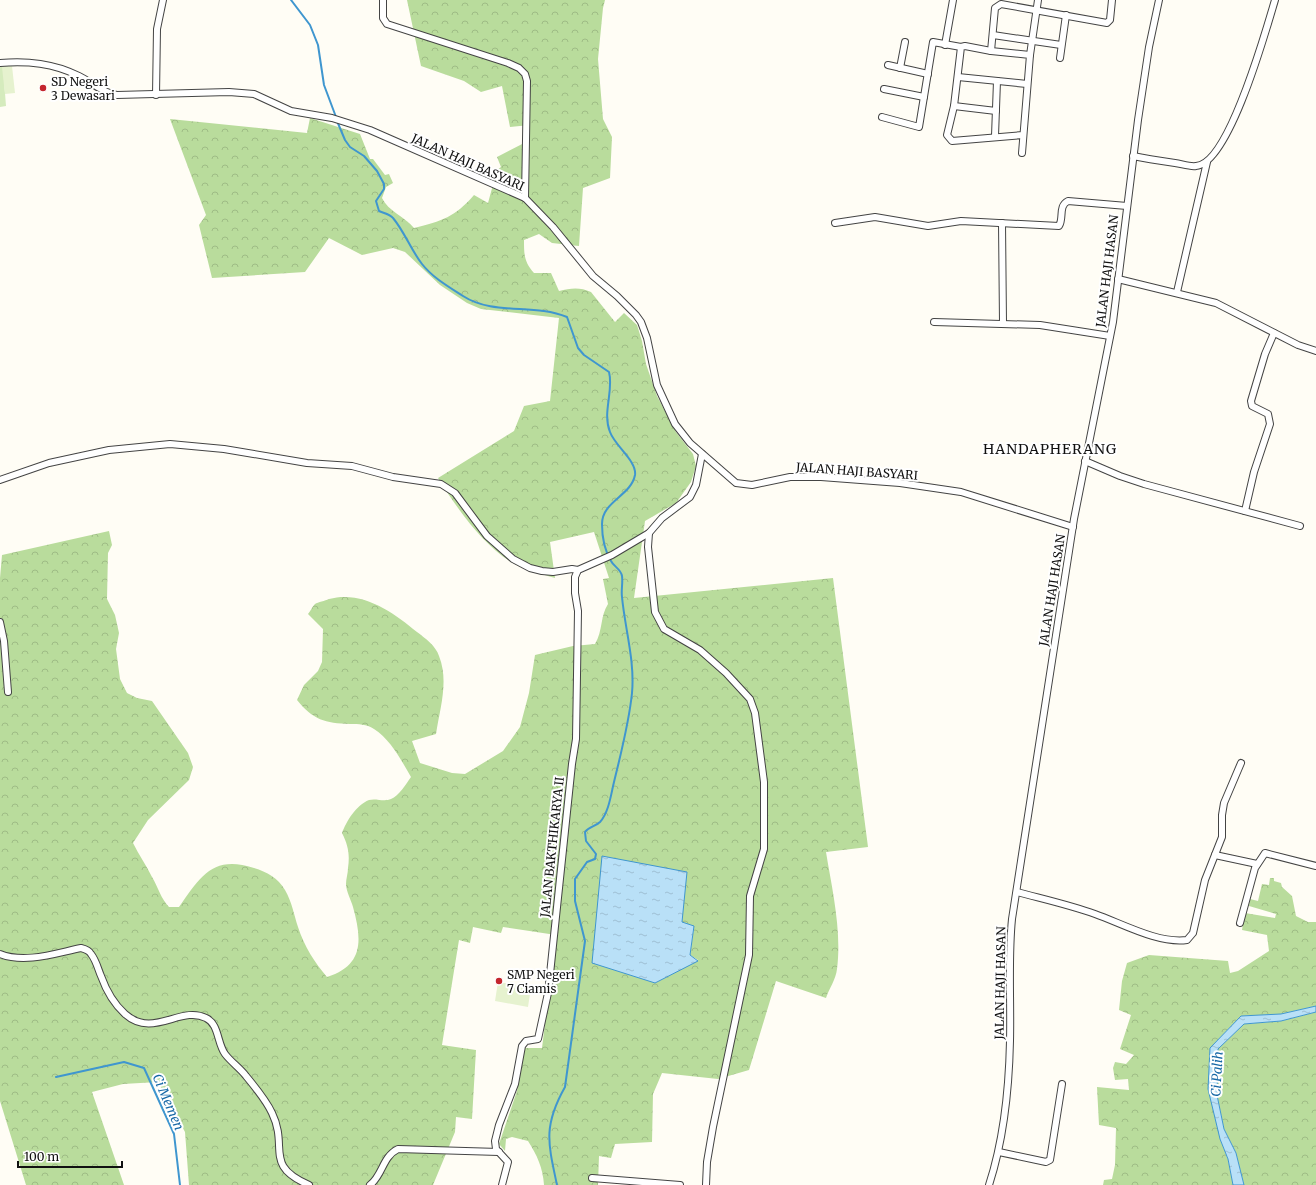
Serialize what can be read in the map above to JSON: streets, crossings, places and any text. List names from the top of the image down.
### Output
{
  "streets": {
    "street": ["JALAN HAJI BASYARI", "JALAN HAJI HASAN", "JALAN BAKTHIKARYA II"]
  },
  "crossings": [
    ["JALAN HAJI BASYARI", "JALAN HAJI HASAN"]
  ],
  "districts": ["HANDAPHERANG"],
  "water": ["Ci Palih", "Ci Memen"],
  "places": ["SD Negeri 3 Dewasari", "SMP Negeri 7 Ciamis"],
  "scale_bar": "100 m"
}
